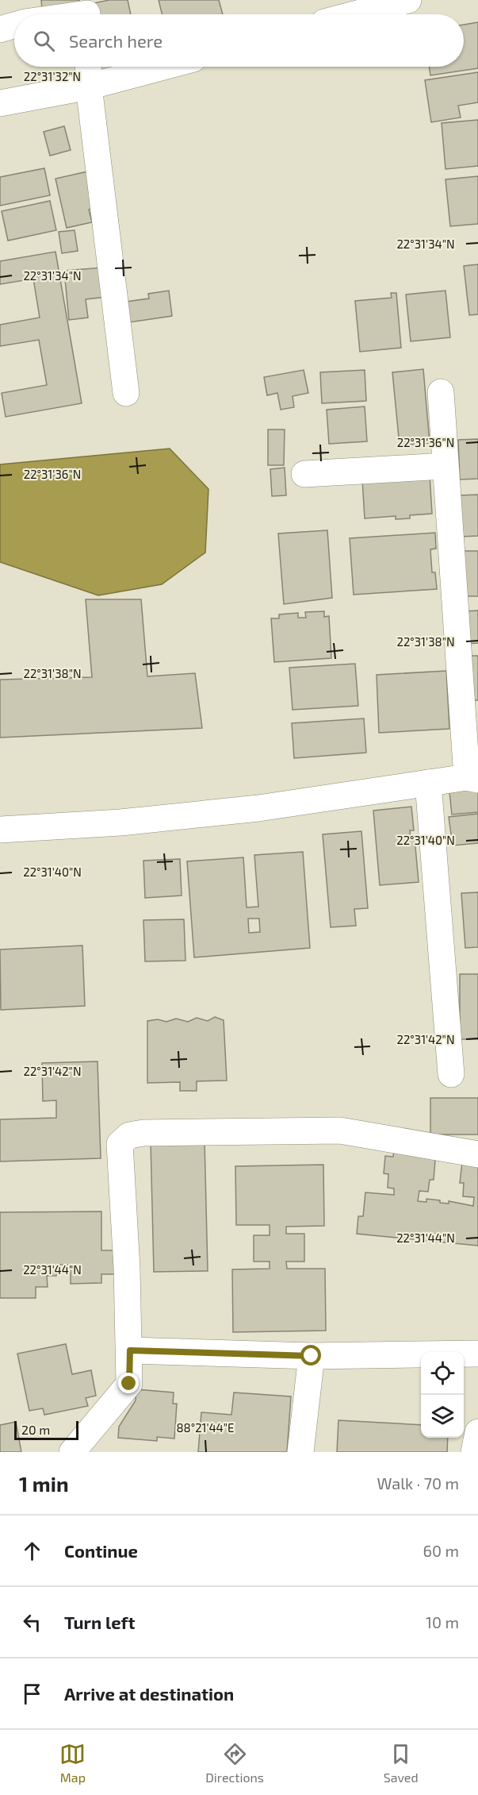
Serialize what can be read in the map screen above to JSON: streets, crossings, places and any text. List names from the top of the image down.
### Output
{
  "scale_bar": "20 m",
  "page": {
    "search": "Search here",
    "scale": "20 m",
    "heading": ["1 min", "Walk · 70 m"],
    "list": [
      ["Continue", "60 m"],
      ["Turn left", "10 m"],
      "Arrive at destination"
    ],
    "nav": ["Map", "Directions", "Saved"]
  },
  "coordinates": [
    "22°31'32\"N",
    "22°31'34\"N",
    "22°31'36\"N",
    "22°31'38\"N",
    "22°31'40\"N",
    "22°31'42\"N",
    "22°31'44\"N",
    "88°21'44\"E"
  ]
}
